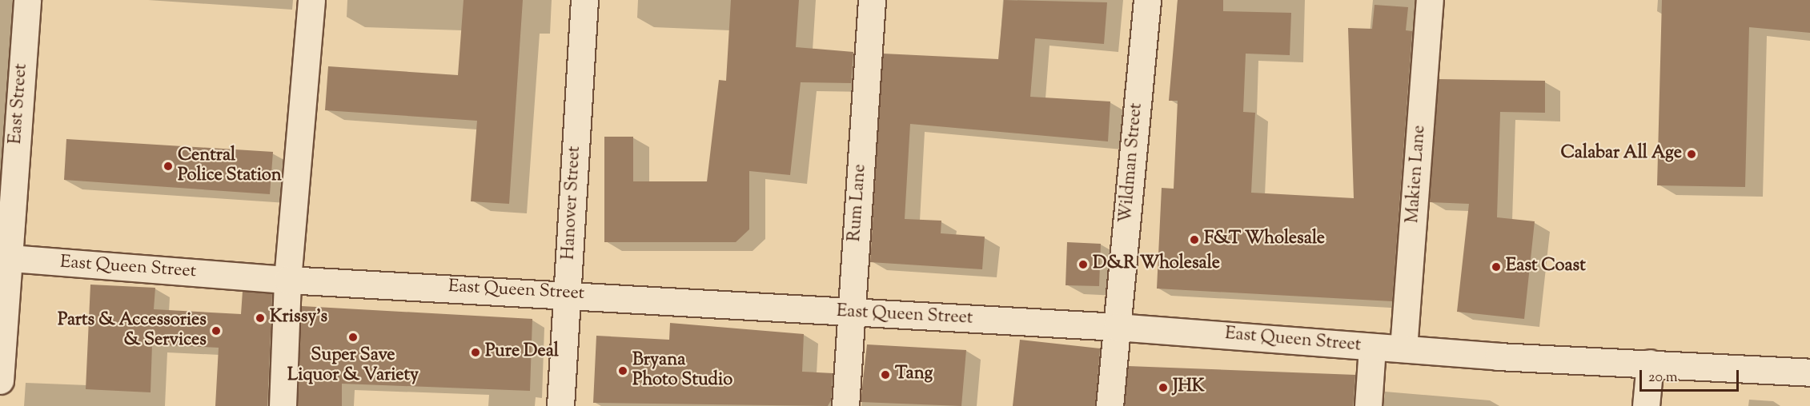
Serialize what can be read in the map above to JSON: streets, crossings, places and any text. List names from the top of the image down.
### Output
{
  "streets": {
    "main road": [
      "East Street",
      "Wildman Street",
      "Makien Lane",
      "Hanover Street",
      "Rum Lane",
      "East Queen Street"
    ]
  },
  "crossings": [
    ["East Street", "East Queen Street"],
    ["Wildman Street", "East Queen Street"],
    ["Makien Lane", "East Queen Street"],
    ["Hanover Street", "East Queen Street"],
    ["Rum Lane", "East Queen Street"]
  ],
  "places": [
    "Calabar All Age",
    "Central Police Station",
    "F&T Wholesale",
    "D&R Wholesale",
    "East Coast",
    "Krissy's",
    "Parts & Accessories & Services",
    "Super Save Liquor & Variety",
    "Pure Deal",
    "Bryana Photo Studio",
    "Tang",
    "JHK"
  ],
  "scale_bar": "20 m"
}
